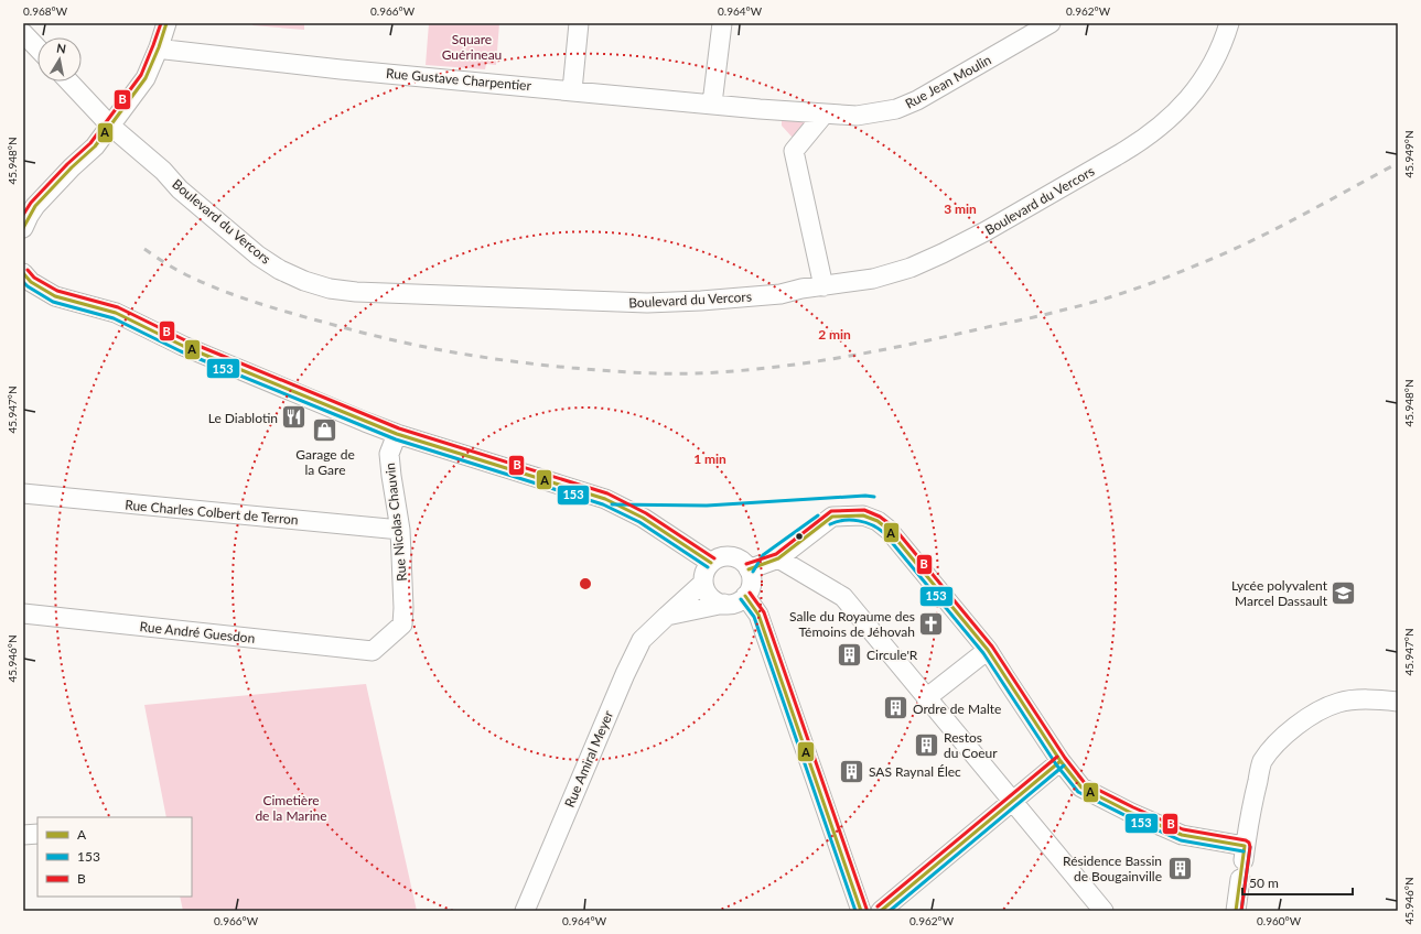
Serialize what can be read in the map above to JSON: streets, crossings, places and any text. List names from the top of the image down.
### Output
{
  "streets": {
    "street": [
      "Rue Gustave Charpentier",
      "Rue Jean Moulin",
      "Boulevard du Vercors",
      "Rue Charles Colbert de Terron",
      "Rue Nicolas Chauvin",
      "Rue André Guesdon",
      "Rue Amiral Meyer"
    ]
  },
  "crossings": [
    ["Rue Gustave Charpentier", "Rue Jean Moulin"],
    ["Rue Charles Colbert de Terron", "Rue Nicolas Chauvin"],
    ["Rue Nicolas Chauvin", "Rue André Guesdon"]
  ],
  "parks": ["Square Guérineau", "Cimetière de la Marine"],
  "places": {
    "restaurant": ["Le Diablotin"],
    "shop": ["Garage de la Gare"],
    "school or university": ["Lycée polyvalent Marcel Dassault"],
    "church": ["Salle du Royaume des Témoins de Jéhovah"],
    "building": [
      "Circule'R",
      "Ordre de Malte",
      "Restos du Coeur",
      "SAS Raynal Élec",
      "Résidence Bassin de Bougainville"
    ]
  },
  "lines": ["transit line A", "transit line B", "transit line 153"],
  "legend": ["A", "153", "B"],
  "scale_bar": "50 m",
  "north": "top",
  "coordinates": [
    "0.968°W",
    "0.966°W",
    "0.964°W",
    "0.962°W",
    "45.949°N",
    "45.948°N",
    "45.947°N",
    "45.946°N",
    "0.960°W"
  ],
  "rings": ["3 min", "2 min", "1 min"]
}
